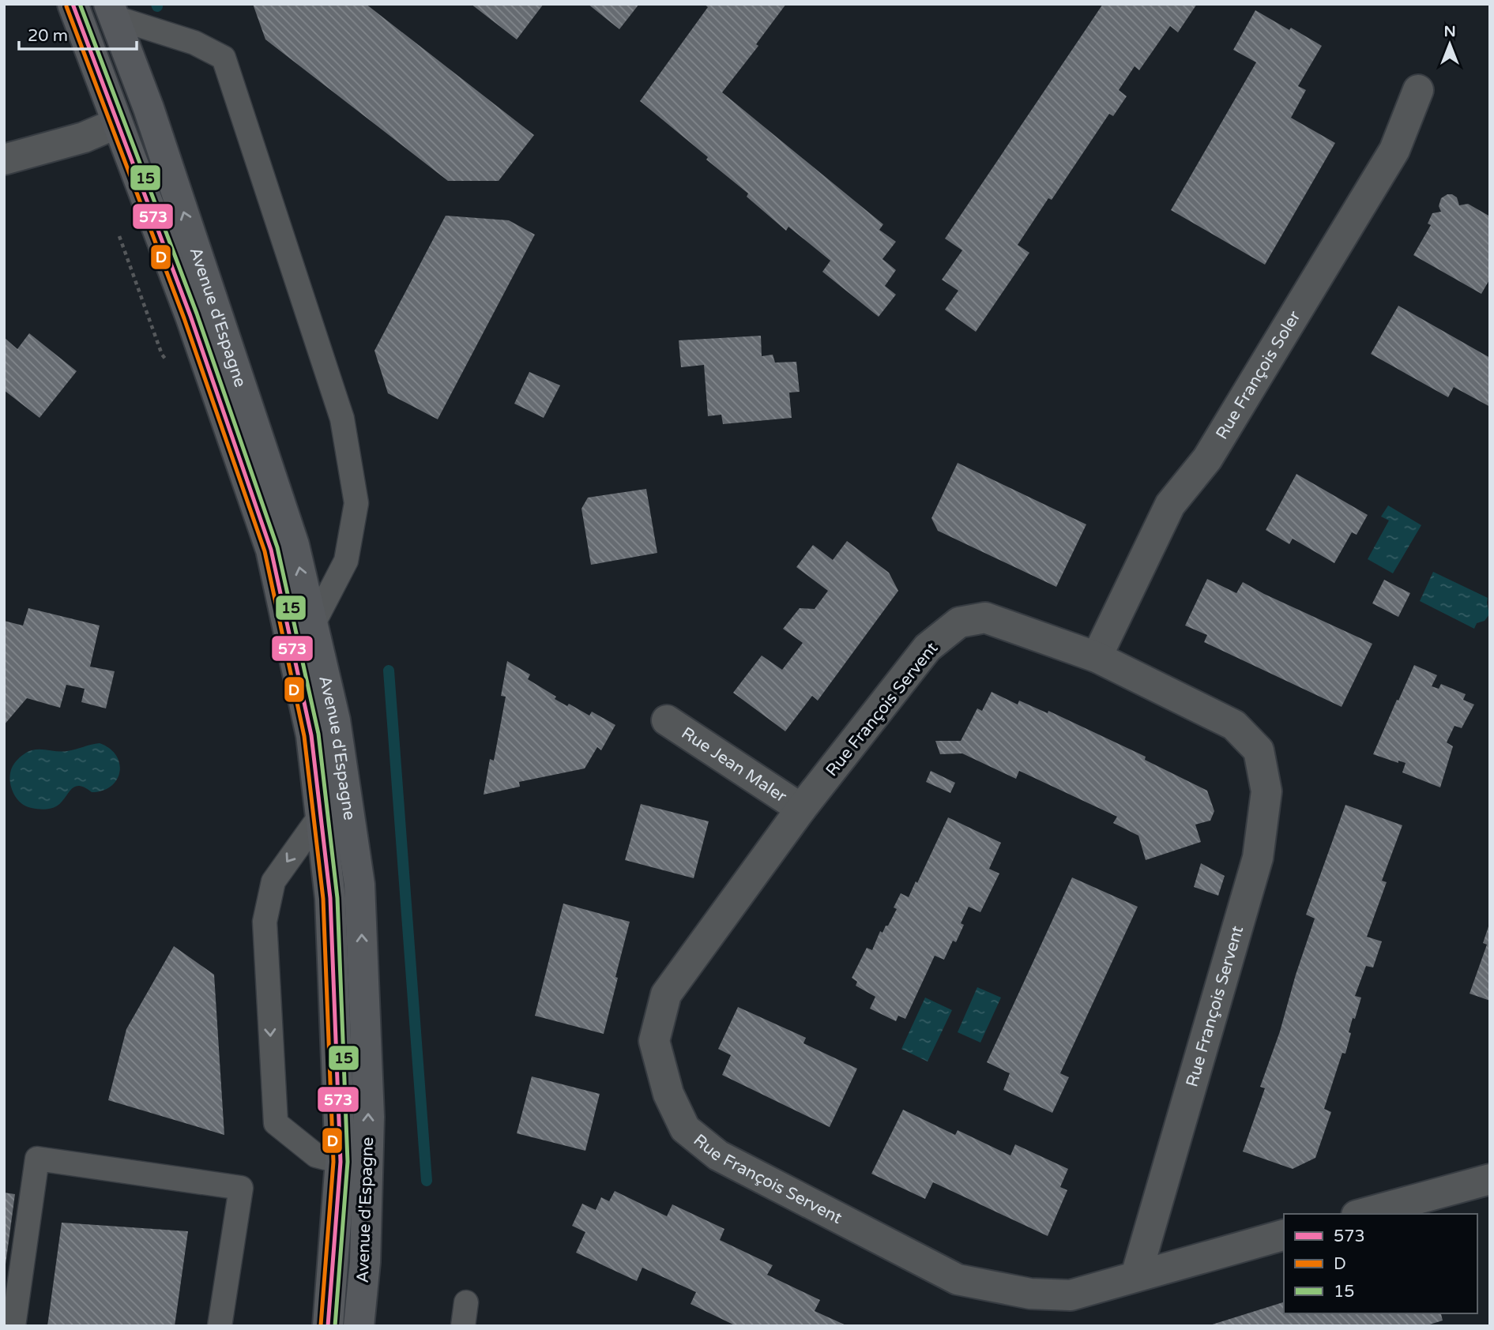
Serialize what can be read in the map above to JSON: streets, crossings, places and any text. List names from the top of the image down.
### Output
{
  "streets": {
    "main road": ["Avenue d'Espagne"],
    "street": ["Rue François Soler", "Rue François Servent", "Rue Jean Maler"]
  },
  "crossings": [
    ["Rue François Soler", "Rue François Servent"],
    ["Rue François Servent", "Rue Jean Maler"]
  ],
  "lines": ["transit line 573", "transit line 15", "transit line D"],
  "legend": ["573", "D", "15"],
  "scale_bar": "20 m",
  "north": "top"
}
